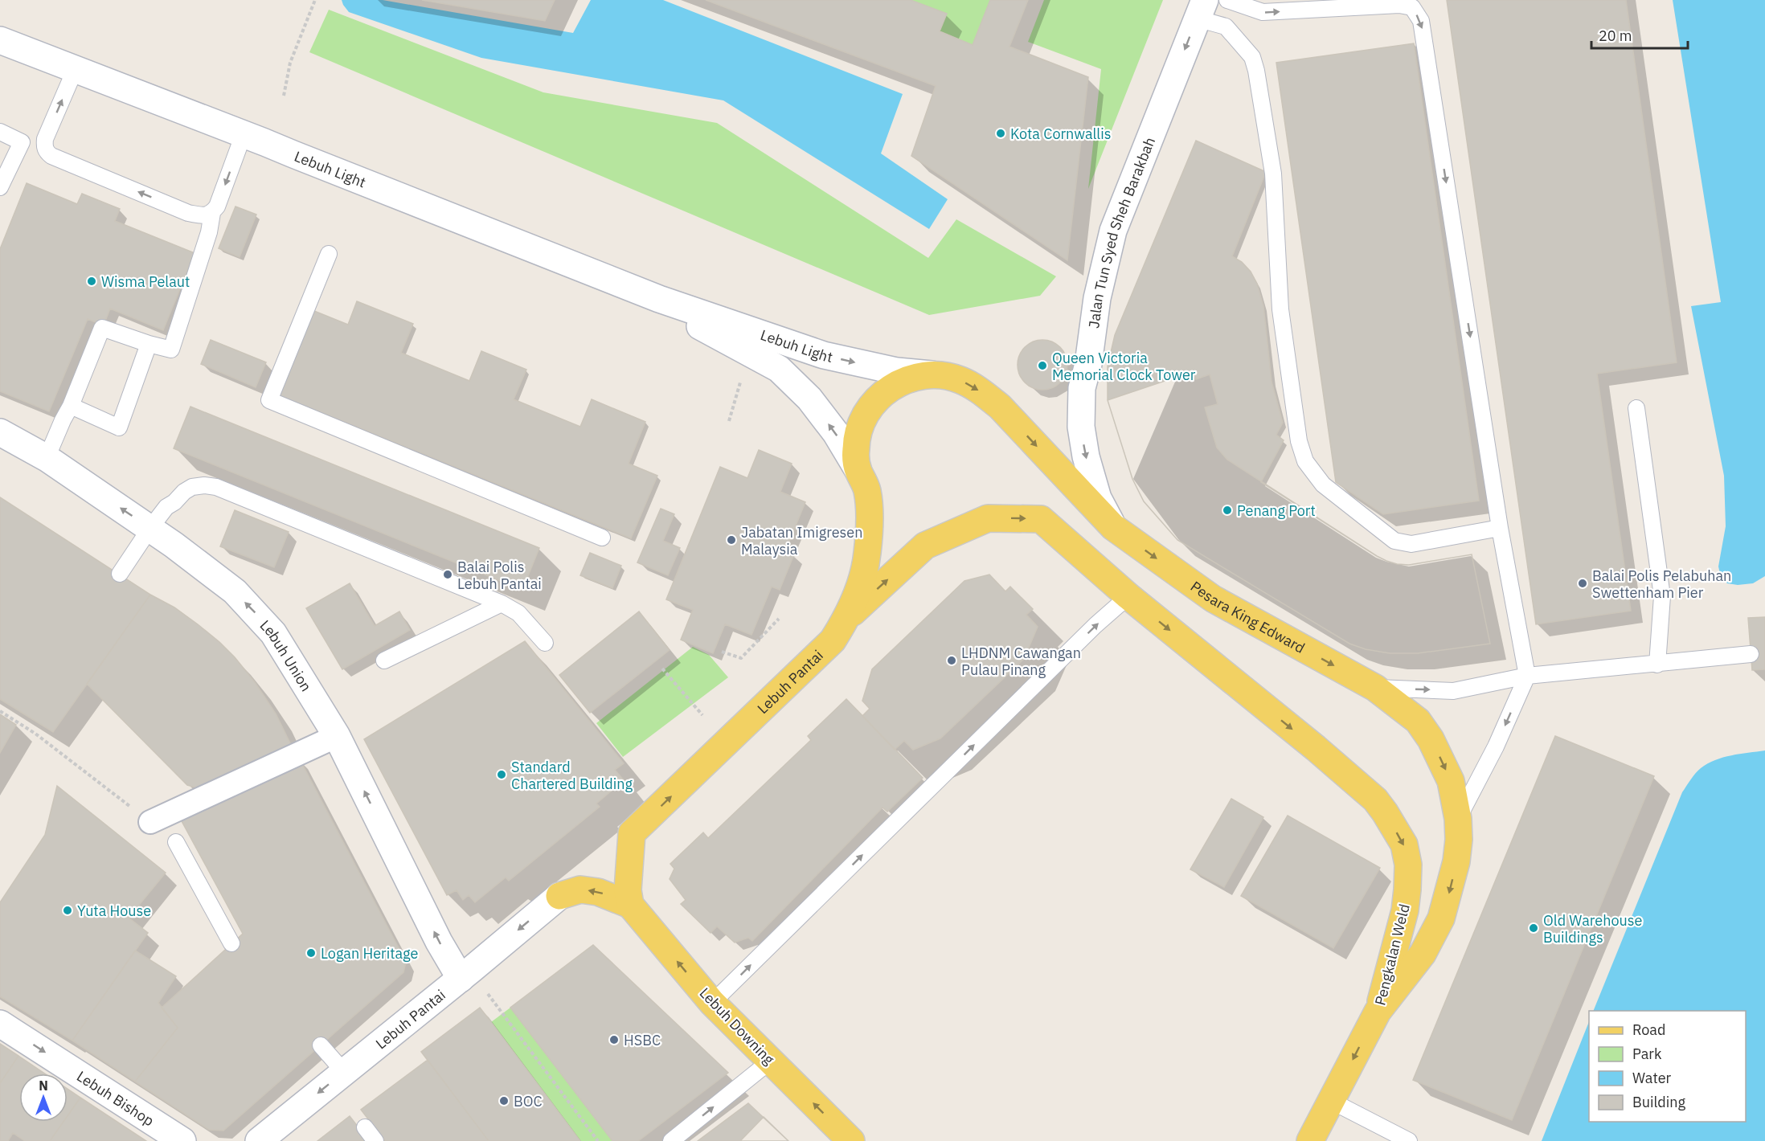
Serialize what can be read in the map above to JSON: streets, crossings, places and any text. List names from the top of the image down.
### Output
{
  "streets": {
    "main road": [
      "Pesara King Edward",
      "Lebuh Pantai",
      "Pengkalan Weld",
      "Lebuh Downing"
    ],
    "street": [
      "Lebuh Light",
      "Jalan Tun Syed Sheh Barakbah",
      "Lebuh Union",
      "Lebuh Bishop"
    ]
  },
  "crossings": [
    ["Lebuh Light", "Pesara King Edward"],
    ["Lebuh Light", "Lebuh Pantai"],
    ["Jalan Tun Syed Sheh Barakbah", "Pesara King Edward"],
    ["Pesara King Edward", "Lebuh Pantai"],
    ["Pesara King Edward", "Pengkalan Weld"],
    ["Lebuh Union", "Lebuh Pantai"],
    ["Lebuh Pantai", "Lebuh Downing"]
  ],
  "one_way": [
    "Jalan Tun Syed Sheh Barakbah",
    "Pesara King Edward",
    "Lebuh Union",
    "Pengkalan Weld",
    "Lebuh Downing",
    "Lebuh Bishop"
  ],
  "places": [
    "Kota Cornwallis",
    "Wisma Pelaut",
    "Queen Victoria Memorial Clock Tower",
    "Penang Port",
    "Jabatan Imigresen Malaysia",
    "Balai Polis Lebuh Pantai",
    "Balai Polis Pelabuhan Swettenham Pier",
    "LHDNM Cawangan Pulau Pinang",
    "Standard Chartered Building",
    "Yuta House",
    "Old Warehouse Buildings",
    "Logan Heritage",
    "HSBC",
    "BOC"
  ],
  "legend": [
    "Road",
    "Park",
    "Water",
    "Building"
  ],
  "scale_bar": "20 m",
  "north": "top"
}
